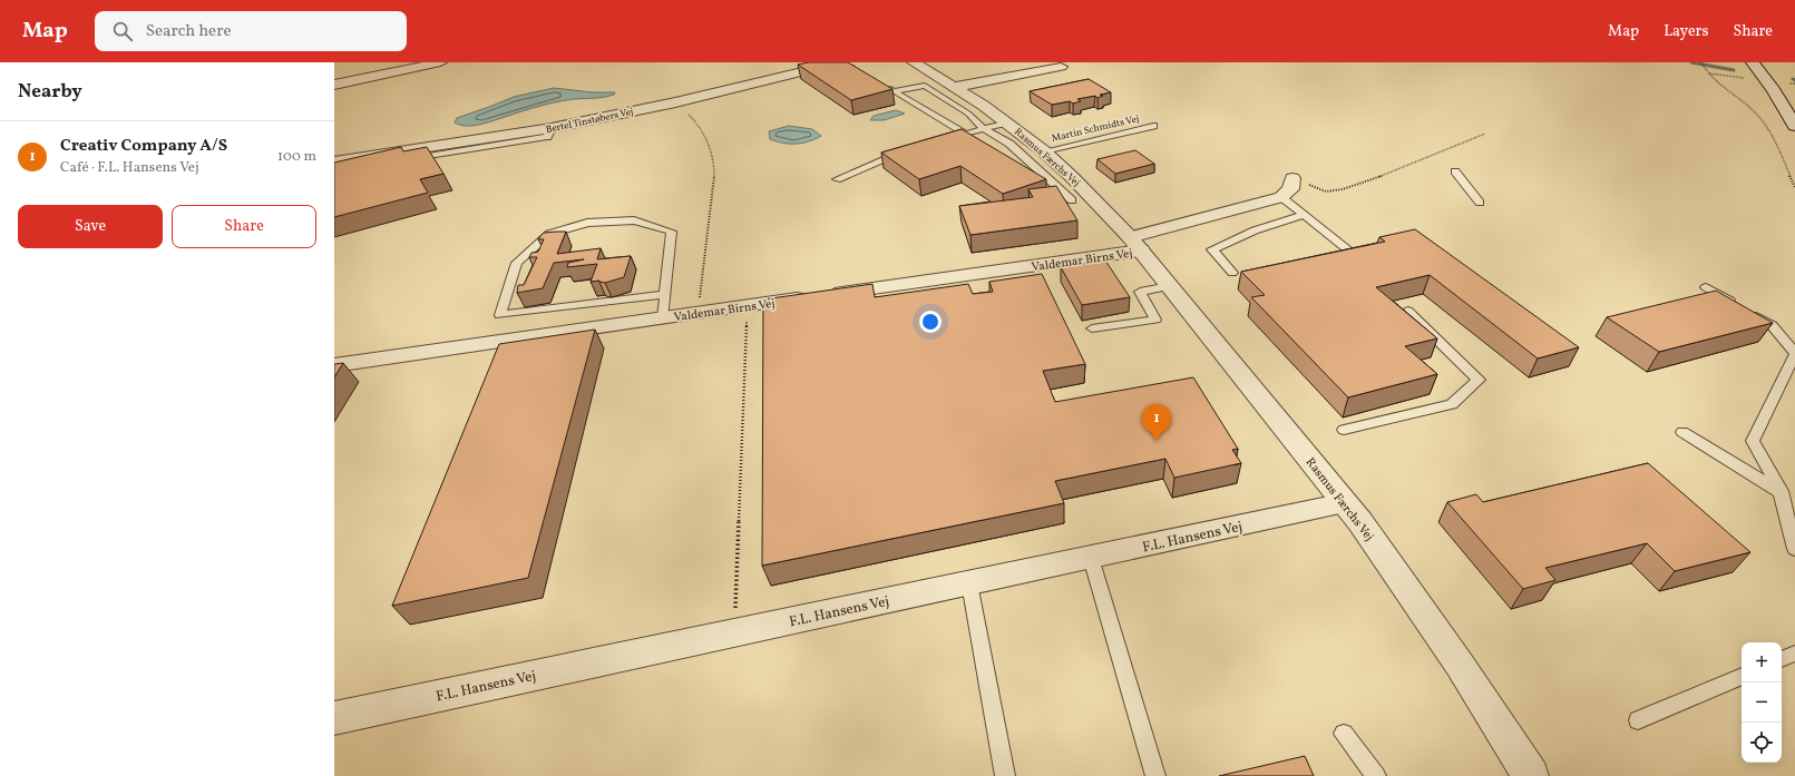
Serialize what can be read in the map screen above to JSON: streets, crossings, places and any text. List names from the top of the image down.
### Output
{
  "streets": {
    "street": [
      "Bertel Tinstøbers Vej",
      "Rasmus Færchs Vej",
      "Valdemar Birns Vej",
      "F.L. Hansens Vej"
    ],
    "lane": ["Martin Schmidts Vej"]
  },
  "crossings": [
    ["Martin Schmidts Vej", "Rasmus Færchs Vej"],
    ["Rasmus Færchs Vej", "Valdemar Birns Vej"],
    ["Rasmus Færchs Vej", "F.L. Hansens Vej"]
  ],
  "page": {
    "header": "Map",
    "search": "Search here",
    "nav": ["Map", "Layers", "Share"],
    "heading": "Nearby",
    "list": [
      {
        "mark": "1",
        "name": "Creativ Company A/S",
        "note": "Café · F.L. Hansens Vej",
        "value": "100 m"
      }
    ],
    "buttons": ["Save", "Share"],
    "pins": "1",
    "map_buttons": ["+", "−"]
  }
}
